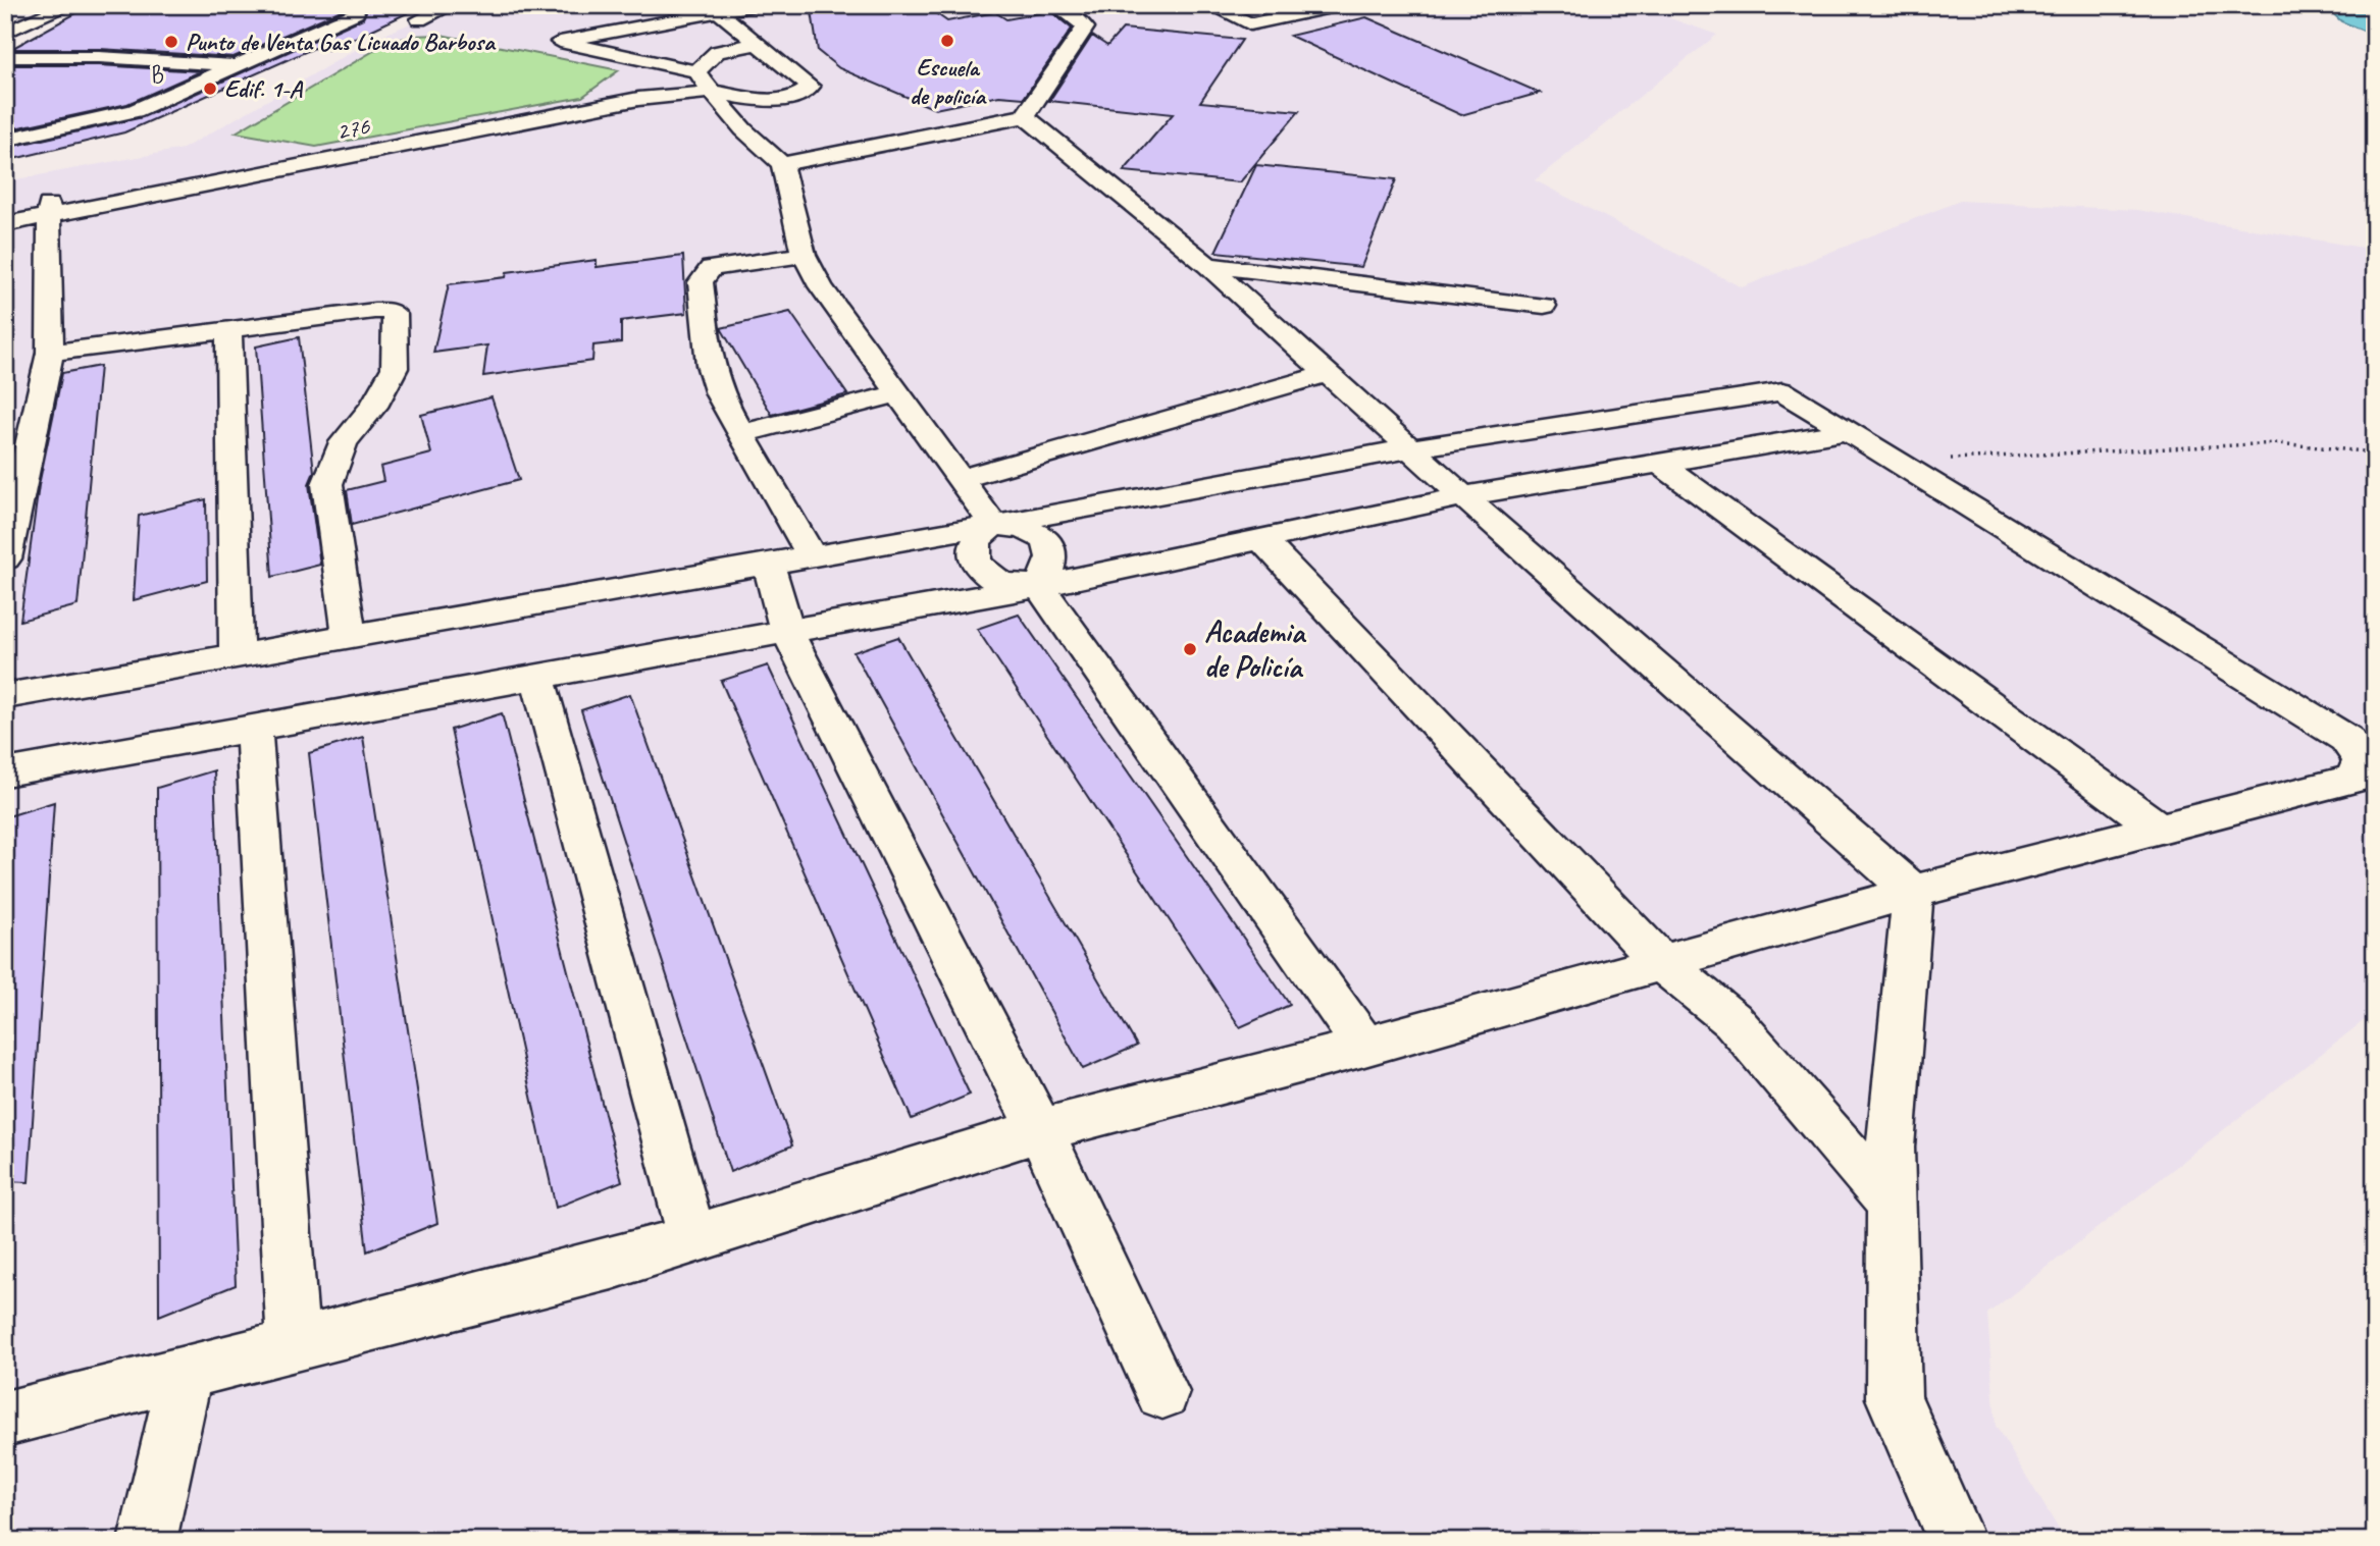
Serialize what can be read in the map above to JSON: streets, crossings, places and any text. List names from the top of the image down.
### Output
{
  "streets": {
    "street": ["B", "276"]
  },
  "places": [
    "Escuela de policía",
    "Punto de Venta Gas Licuado Barbosa",
    "Edif. 1-A",
    "Academia de Policía"
  ]
}
